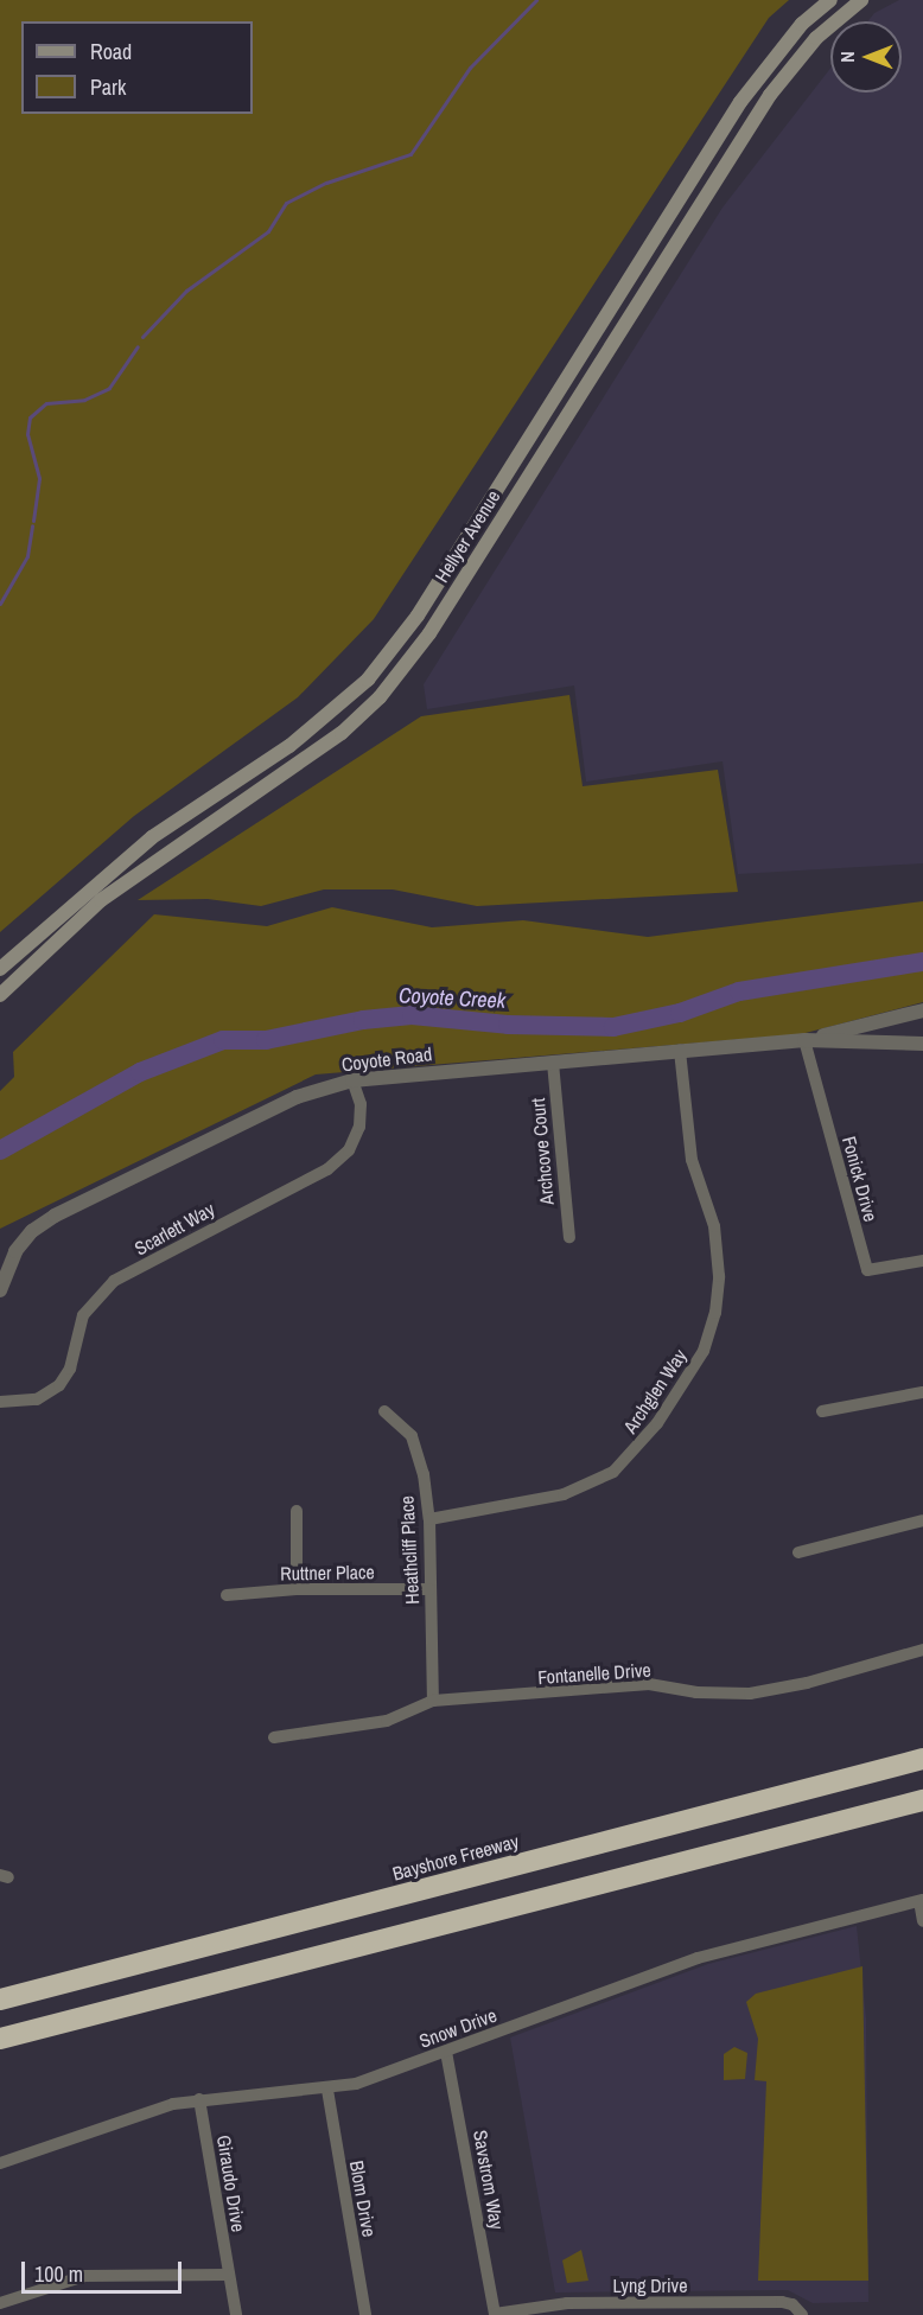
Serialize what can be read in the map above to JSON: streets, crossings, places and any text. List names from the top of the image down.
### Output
{
  "streets": {
    "highway": ["Bayshore Freeway"],
    "main road": ["Hellyer Avenue"],
    "street": [
      "Coyote Road",
      "Archcove Court",
      "Fonick Drive",
      "Scarlett Way",
      "Archglen Way",
      "Heathcliff Place",
      "Ruttner Place",
      "Fontanelle Drive",
      "Snow Drive",
      "Savstrom Way",
      "Giraudo Drive",
      "Blom Drive",
      "Lyng Drive"
    ]
  },
  "crossings": [
    ["Coyote Road", "Archcove Court"],
    ["Coyote Road", "Fonick Drive"],
    ["Coyote Road", "Scarlett Way"],
    ["Coyote Road", "Archglen Way"],
    ["Archglen Way", "Heathcliff Place"],
    ["Heathcliff Place", "Ruttner Place"],
    ["Heathcliff Place", "Fontanelle Drive"],
    ["Snow Drive", "Savstrom Way"],
    ["Snow Drive", "Giraudo Drive"],
    ["Snow Drive", "Blom Drive"],
    ["Savstrom Way", "Lyng Drive"]
  ],
  "water": ["Coyote Creek"],
  "legend": ["Road", "Park"],
  "scale_bar": "100 m",
  "north": "left"
}
